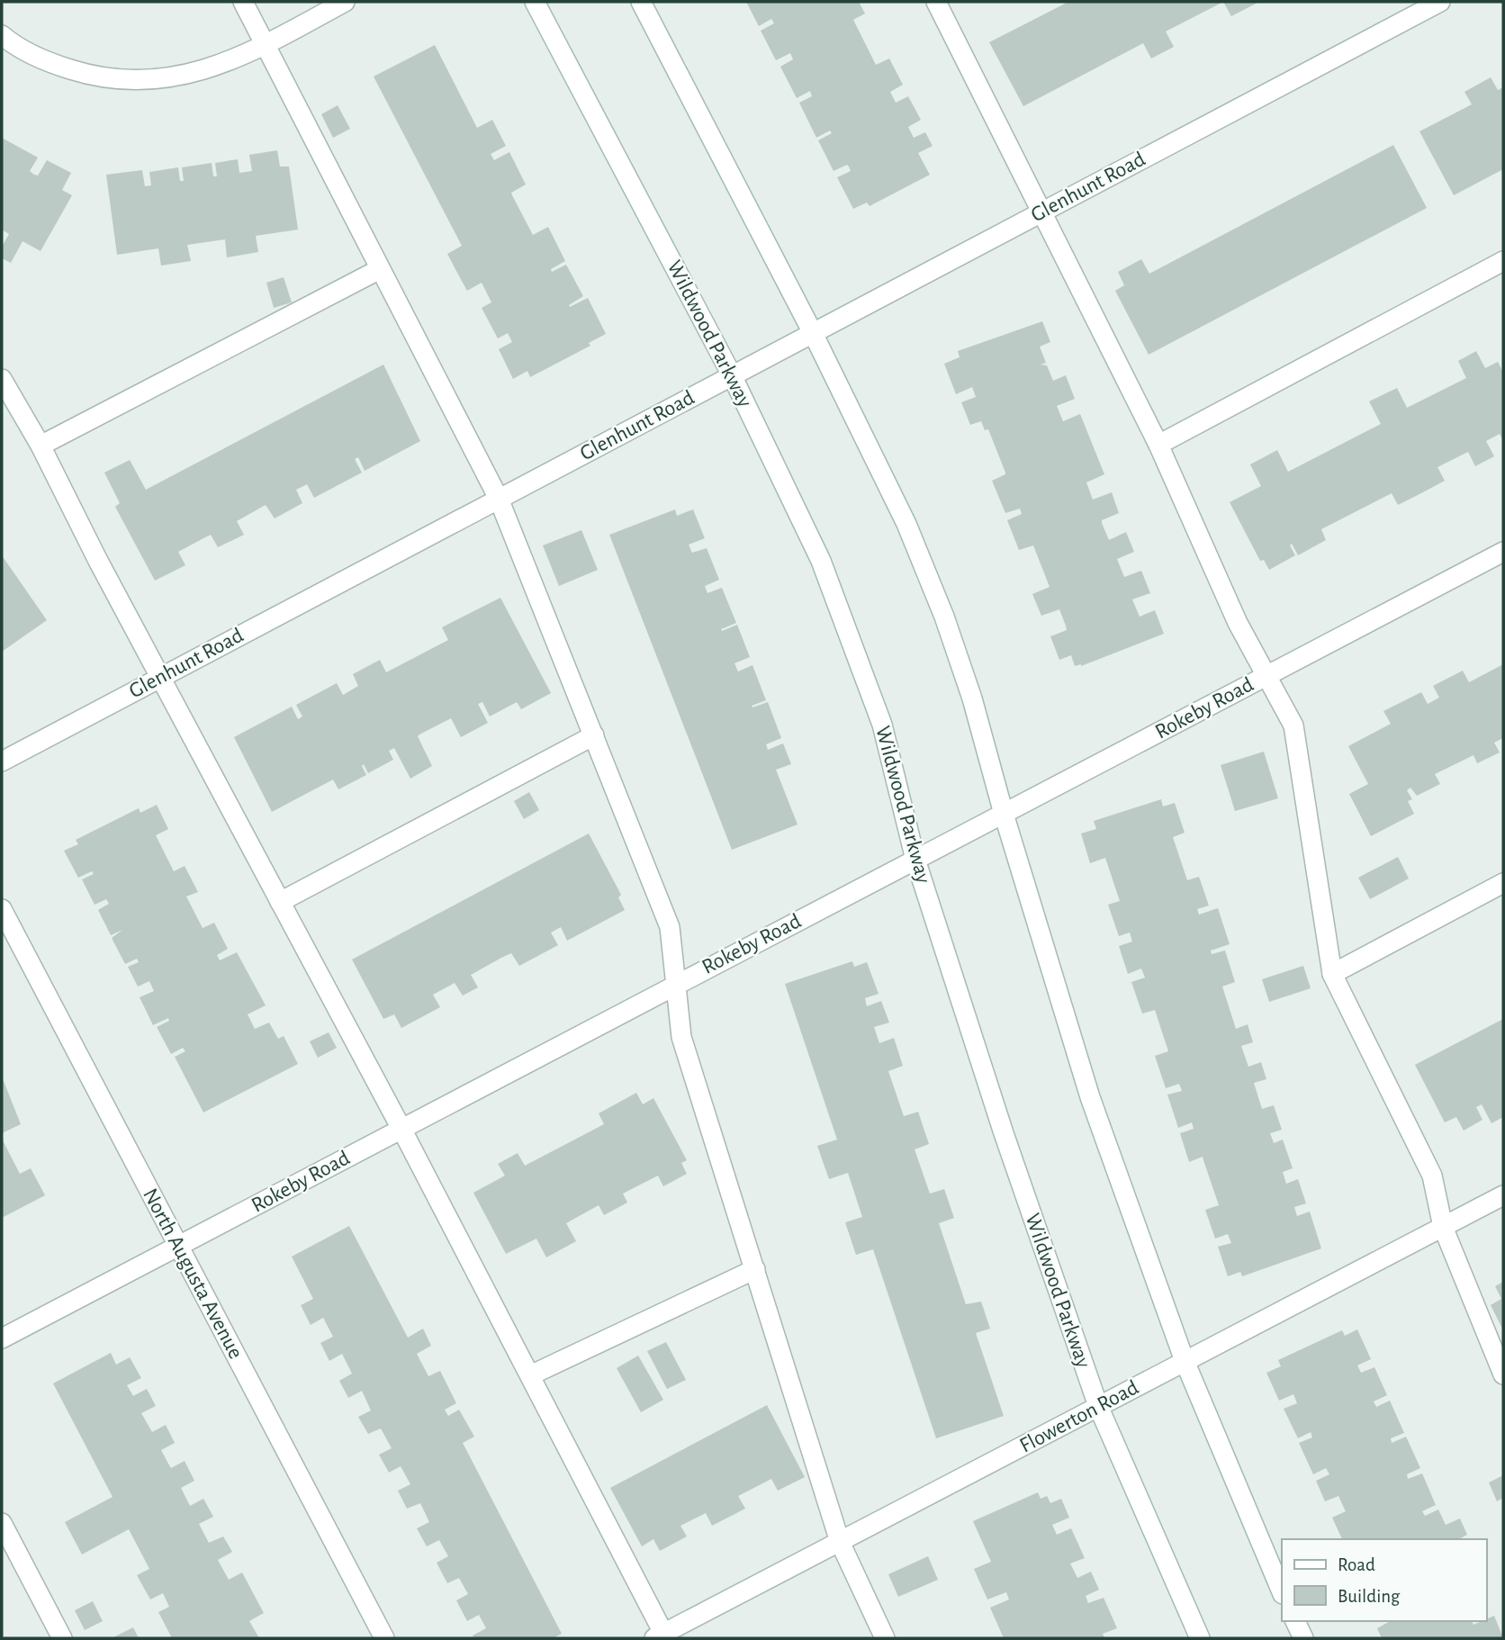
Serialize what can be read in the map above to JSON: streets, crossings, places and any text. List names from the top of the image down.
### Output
{
  "streets": {
    "street": [
      "Glenhunt Road",
      "Wildwood Parkway",
      "Rokeby Road",
      "North Augusta Avenue",
      "Flowerton Road"
    ]
  },
  "crossings": [
    ["Glenhunt Road", "Wildwood Parkway"],
    ["Wildwood Parkway", "Rokeby Road"],
    ["Wildwood Parkway", "Flowerton Road"],
    ["Rokeby Road", "North Augusta Avenue"]
  ],
  "legend": ["Road", "Building"]
}
